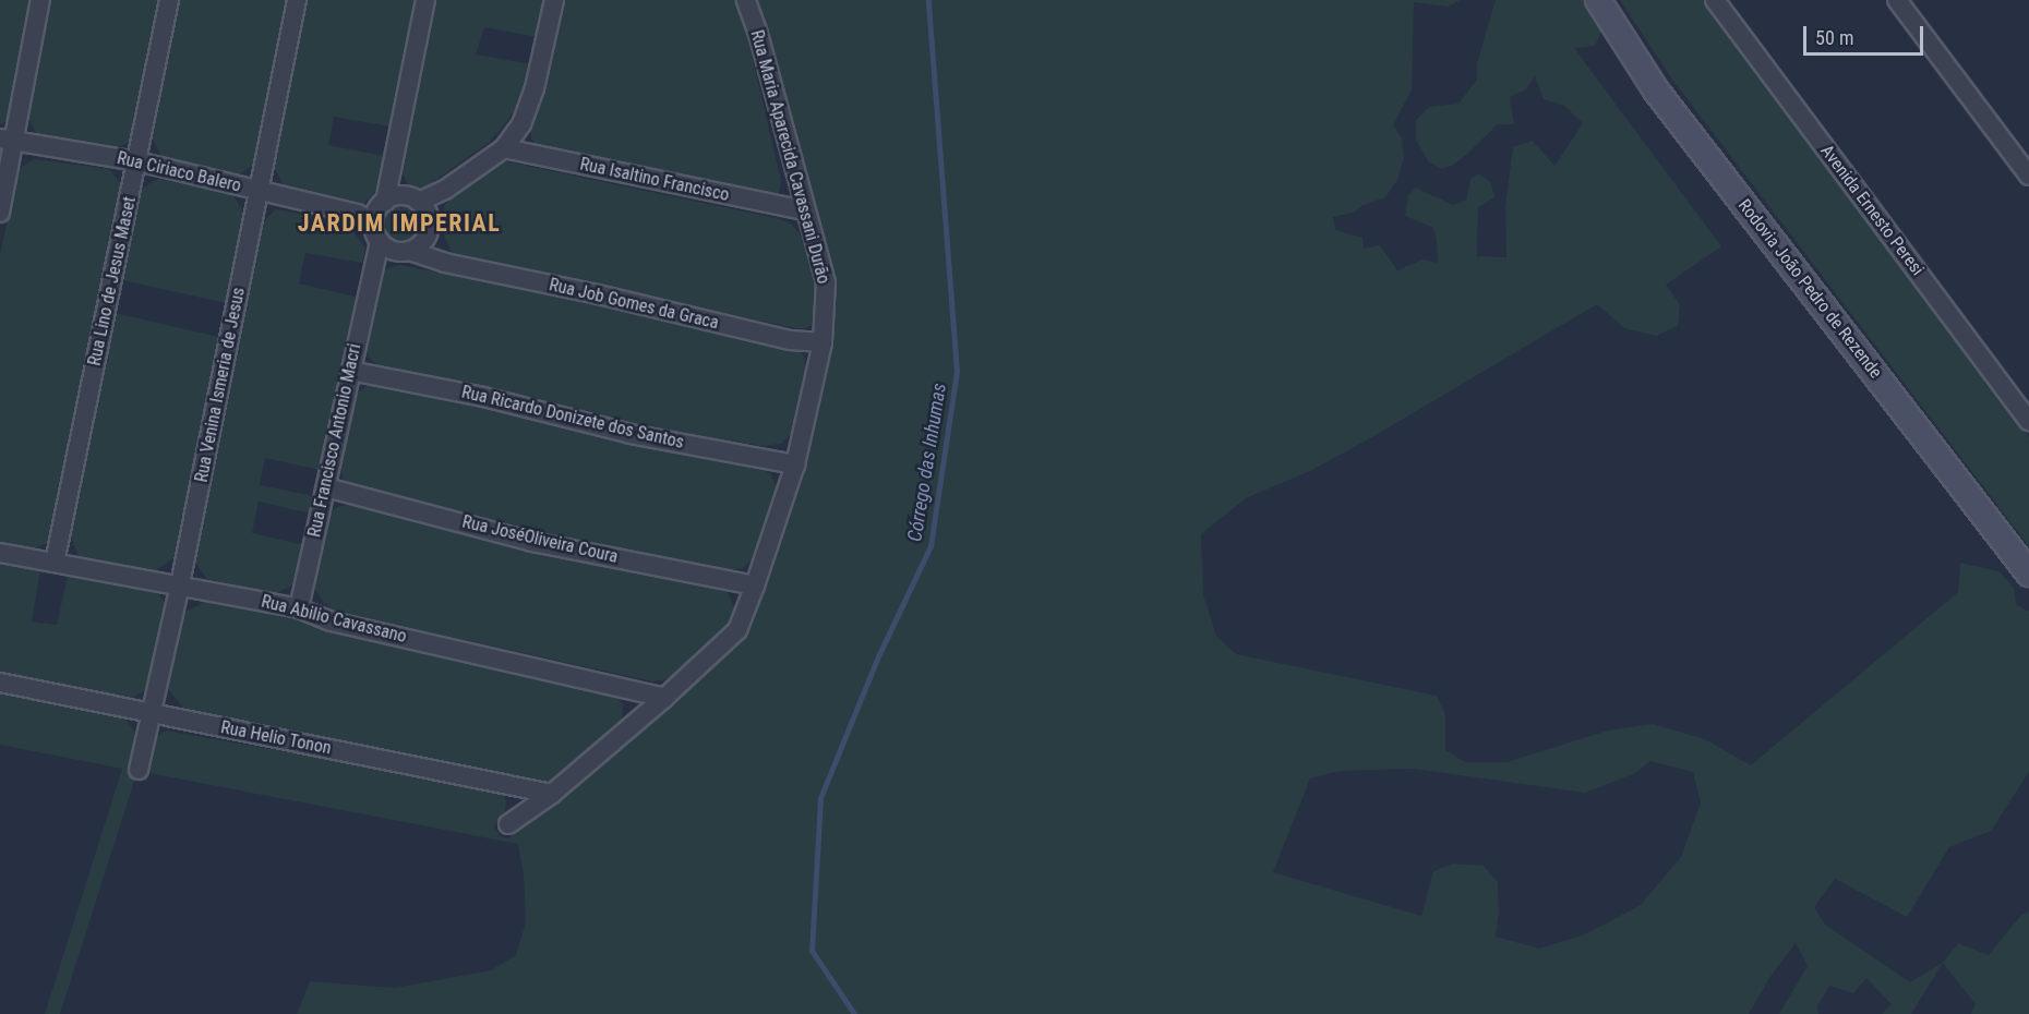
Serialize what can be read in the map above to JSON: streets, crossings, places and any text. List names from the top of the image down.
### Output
{
  "streets": {
    "main road": ["Rodovia João Pedro de Rezende"],
    "street": [
      "Rua Maria Aparecida Cavassani Durão",
      "Rua Ciriaco Balero",
      "Rua Isaltino Francisco",
      "Avenida Ernesto Peresi",
      "Rua Lino de Jesus Maset",
      "Rua Job Gomes da Graca",
      "Rua Venina Ismeria de Jesus",
      "Rua Ricardo Donizete dos Santos",
      "Rua Francisco Antonio Macri",
      "Rua JoséOliveira Coura",
      "Rua Abilio Cavassano",
      "Rua Helio Tonon"
    ]
  },
  "crossings": [
    ["Rua Maria Aparecida Cavassani Durão", "Rua Isaltino Francisco"],
    ["Rua Maria Aparecida Cavassani Durão", "Rua Job Gomes da Graca"],
    ["Rua Maria Aparecida Cavassani Durão", "Rua Ricardo Donizete dos Santos"],
    ["Rua Maria Aparecida Cavassani Durão", "Rua JoséOliveira Coura"],
    ["Rua Maria Aparecida Cavassani Durão", "Rua Abilio Cavassano"],
    ["Rua Maria Aparecida Cavassani Durão", "Rua Helio Tonon"],
    ["Rua Ciriaco Balero", "Rua Lino de Jesus Maset"],
    ["Rua Ciriaco Balero", "Rua Job Gomes da Graca"],
    ["Rua Ciriaco Balero", "Rua Venina Ismeria de Jesus"],
    ["Rua Ciriaco Balero", "Rua Francisco Antonio Macri"],
    ["Rua Lino de Jesus Maset", "Rua Abilio Cavassano"],
    ["Rua Job Gomes da Graca", "Rua Francisco Antonio Macri"],
    ["Rua Venina Ismeria de Jesus", "Rua Abilio Cavassano"],
    ["Rua Venina Ismeria de Jesus", "Rua Helio Tonon"],
    ["Rua Ricardo Donizete dos Santos", "Rua Francisco Antonio Macri"],
    ["Rua Francisco Antonio Macri", "Rua JoséOliveira Coura"],
    ["Rua Francisco Antonio Macri", "Rua Abilio Cavassano"]
  ],
  "districts": ["JARDIM IMPERIAL"],
  "water": ["Córrego das Inhumas"],
  "scale_bar": "50 m"
}
